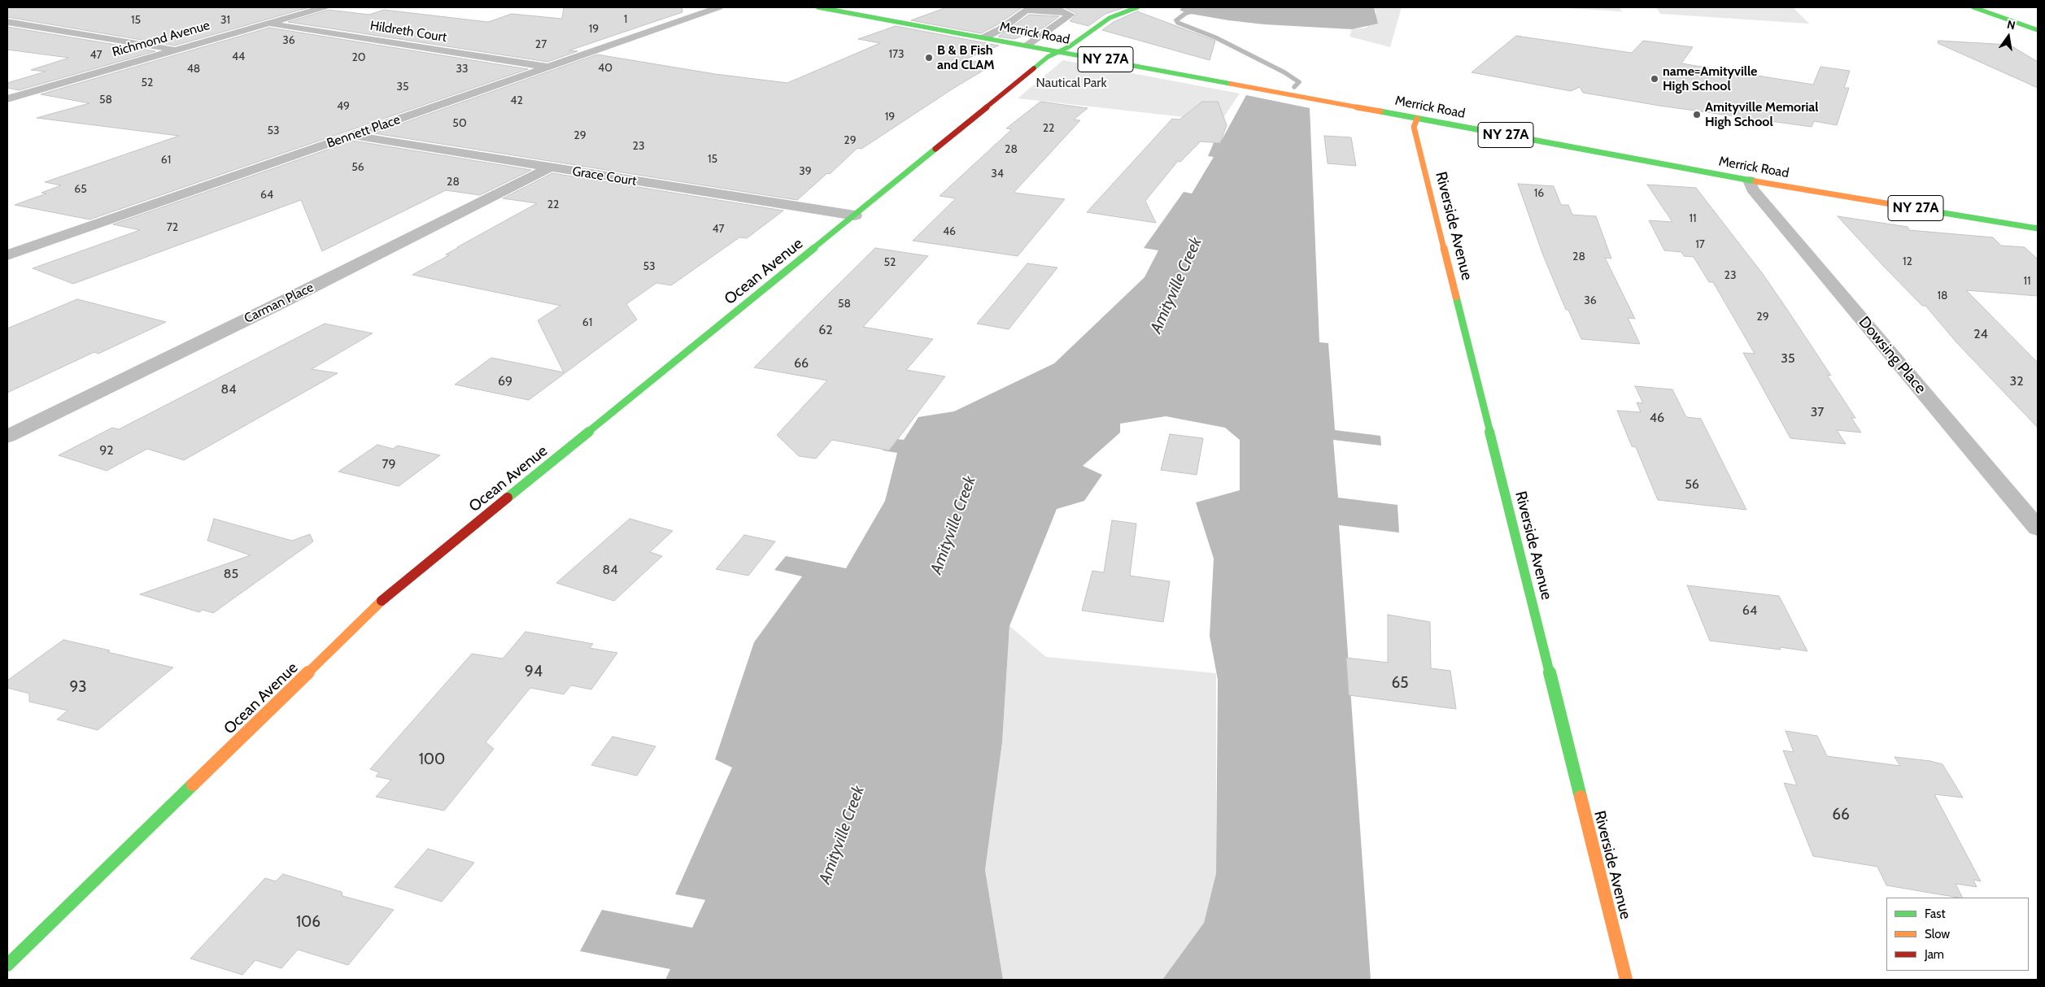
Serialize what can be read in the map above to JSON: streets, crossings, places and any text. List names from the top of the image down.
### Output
{
  "streets": {
    "street": [
      "Hildreth Court",
      "Merrick Road",
      "Richmond Avenue",
      "NY 27A",
      "Bennett Place",
      "Grace Court",
      "Riverside Avenue",
      "Ocean Avenue",
      "Carman Place",
      "Dowsing Place"
    ]
  },
  "crossings": [
    ["Hildreth Court", "Richmond Avenue"],
    ["Hildreth Court", "Bennett Place"],
    ["Merrick Road", "Riverside Avenue"],
    ["Merrick Road", "Ocean Avenue"],
    ["Merrick Road", "Dowsing Place"],
    ["Bennett Place", "Grace Court"],
    ["Grace Court", "Ocean Avenue"],
    ["Grace Court", "Carman Place"]
  ],
  "water": ["Amityville Creek"],
  "parks": ["Nautical Park"],
  "places": ["B & B Fish and CLAM", "name=Amityville High School", "Amityville Memorial High School"],
  "house_numbers": [
    "1",
    "15",
    "31",
    "19",
    "36",
    "27",
    "173",
    "47",
    "44",
    "20",
    "40",
    "48",
    "33",
    "52",
    "35",
    "58",
    "42",
    "49",
    "19",
    "50",
    "22",
    "53",
    "29",
    "29",
    "23",
    "28",
    "15",
    "61",
    "56",
    "39",
    "34",
    "28",
    "65",
    "16",
    "64",
    "22",
    "11",
    "72",
    "47",
    "46",
    "17",
    "28",
    "12",
    "52",
    "53",
    "23",
    "11",
    "18",
    "36",
    "58",
    "29",
    "61",
    "62",
    "24",
    "35",
    "66",
    "69",
    "32",
    "84",
    "37",
    "46",
    "92",
    "79",
    "56",
    "84",
    "85",
    "64",
    "94",
    "65",
    "93",
    "100",
    "66",
    "106"
  ],
  "legend": ["Fast", "Slow", "Jam"],
  "north": "top"
}
